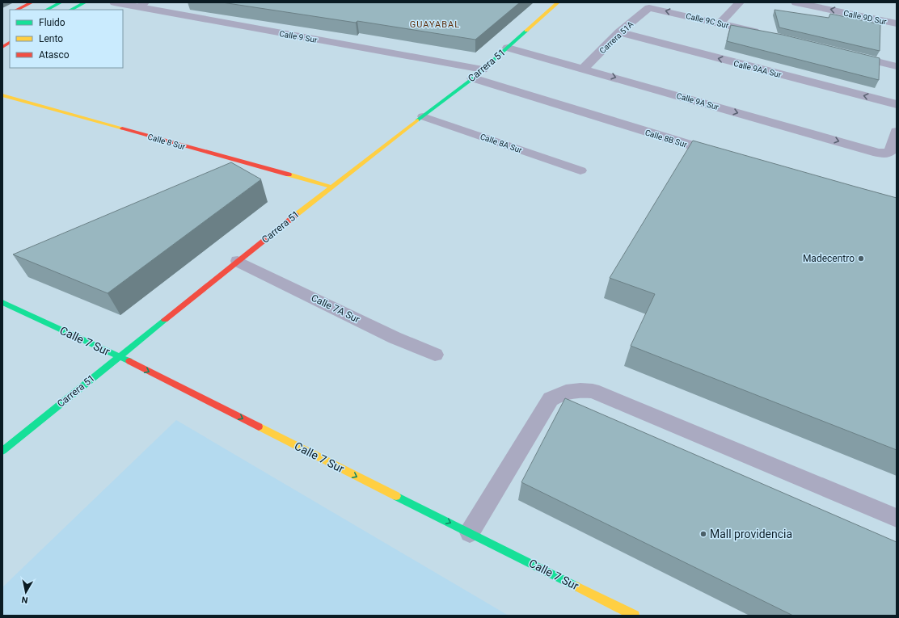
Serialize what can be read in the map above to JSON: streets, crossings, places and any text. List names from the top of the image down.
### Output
{
  "streets": {
    "street": [
      "Calle 9D Sur",
      "Calle 9C Sur",
      "Calle 9 Sur",
      "Carrera 51A",
      "Carrera 51",
      "Calle 9AA Sur",
      "Calle 9A Sur",
      "Calle 8B Sur",
      "Calle 8 Sur",
      "Calle 7 Sur"
    ],
    "lane": ["Calle 8A Sur", "Calle 7A Sur"]
  },
  "crossings": [
    ["Calle 9C Sur", "Carrera 51A"],
    ["Calle 9 Sur", "Carrera 51"],
    ["Calle 9 Sur", "Calle 8B Sur"],
    ["Carrera 51A", "Calle 9AA Sur"],
    ["Carrera 51A", "Calle 9A Sur"],
    ["Carrera 51", "Calle 9A Sur"],
    ["Carrera 51", "Calle 8B Sur"],
    ["Carrera 51", "Calle 8 Sur"],
    ["Carrera 51", "Calle 8A Sur"],
    ["Carrera 51", "Calle 7A Sur"],
    ["Carrera 51", "Calle 7 Sur"]
  ],
  "one_way": [
    "Calle 9C Sur",
    "Calle 9AA Sur",
    "Calle 9A Sur",
    "Calle 7 Sur"
  ],
  "districts": ["GUAYABAL"],
  "places": ["Madecentro", "Mall providencia"],
  "legend": ["Fluido", "Lento", "Atasco"],
  "north": "bottom"
}
